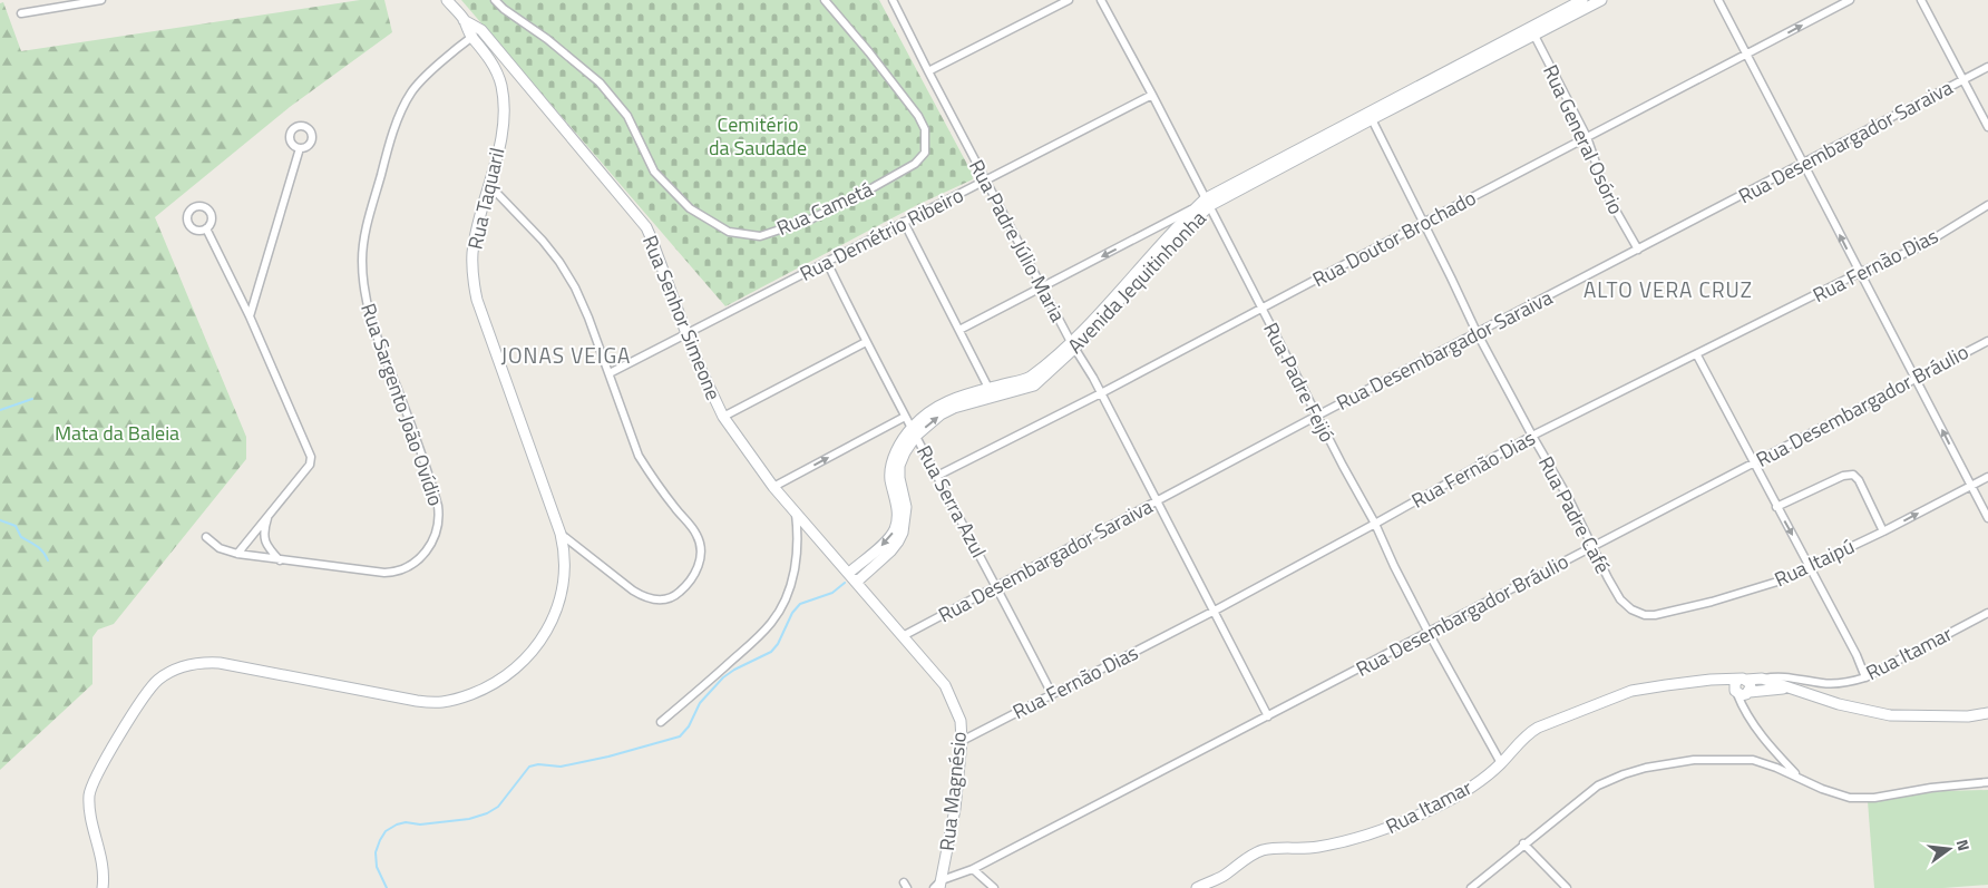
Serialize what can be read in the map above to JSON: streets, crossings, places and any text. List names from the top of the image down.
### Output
{
  "streets": {
    "street": [
      "Rua General Osório",
      "Rua Desembargador Saraiva",
      "Rua Taquaril",
      "Rua Cametá",
      "Rua Demétrio Ribeiro",
      "Rua Doutor Brochado",
      "Rua Padre Júlio Maria",
      "Rua Fernão Dias",
      "Avenida Jequitinhonha",
      "Rua Senhor Simeone",
      "Rua Padre Feijó",
      "Rua Sargento João Ovídio",
      "Rua Desembargador Bráulio",
      "Rua Serra Azul",
      "Rua Padre Café",
      "Rua Itaipú",
      "Rua Itamar",
      "Rua Magnésio"
    ]
  },
  "crossings": [
    ["Rua General Osório", "Rua Desembargador Saraiva"],
    ["Rua General Osório", "Rua Doutor Brochado"],
    ["Rua General Osório", "Avenida Jequitinhonha"],
    ["Rua Desembargador Saraiva", "Rua Padre Júlio Maria"],
    ["Rua Desembargador Saraiva", "Rua Padre Feijó"],
    ["Rua Desembargador Saraiva", "Rua Serra Azul"],
    ["Rua Desembargador Saraiva", "Rua Padre Café"],
    ["Rua Desembargador Saraiva", "Rua Magnésio"],
    ["Rua Taquaril", "Rua Senhor Simeone"],
    ["Rua Taquaril", "Rua Sargento João Ovídio"],
    ["Rua Demétrio Ribeiro", "Rua Padre Júlio Maria"],
    ["Rua Demétrio Ribeiro", "Rua Senhor Simeone"],
    ["Rua Demétrio Ribeiro", "Rua Padre Feijó"],
    ["Rua Demétrio Ribeiro", "Rua Serra Azul"],
    ["Rua Doutor Brochado", "Rua Padre Júlio Maria"],
    ["Rua Doutor Brochado", "Rua Padre Feijó"],
    ["Rua Doutor Brochado", "Rua Serra Azul"],
    ["Rua Doutor Brochado", "Rua Padre Café"],
    ["Rua Padre Júlio Maria", "Rua Fernão Dias"],
    ["Rua Padre Júlio Maria", "Avenida Jequitinhonha"],
    ["Rua Padre Júlio Maria", "Rua Desembargador Bráulio"],
    ["Rua Fernão Dias", "Rua Padre Feijó"],
    ["Rua Fernão Dias", "Rua Serra Azul"],
    ["Rua Fernão Dias", "Rua Padre Café"],
    ["Rua Fernão Dias", "Rua Magnésio"],
    ["Avenida Jequitinhonha", "Rua Senhor Simeone"],
    ["Avenida Jequitinhonha", "Rua Padre Feijó"],
    ["Avenida Jequitinhonha", "Rua Serra Azul"],
    ["Avenida Jequitinhonha", "Rua Padre Café"],
    ["Avenida Jequitinhonha", "Rua Magnésio"],
    ["Rua Senhor Simeone", "Rua Sargento João Ovídio"],
    ["Rua Senhor Simeone", "Rua Magnésio"],
    ["Rua Padre Feijó", "Rua Desembargador Bráulio"],
    ["Rua Padre Feijó", "Rua Itamar"],
    ["Rua Desembargador Bráulio", "Rua Padre Café"],
    ["Rua Desembargador Bráulio", "Rua Magnésio"],
    ["Rua Padre Café", "Rua Itaipú"]
  ],
  "districts": ["ALTO VERA CRUZ", "JONAS VEIGA"],
  "parks": ["Cemitério da Saudade", "Mata da Baleia"],
  "north": "right"
}
